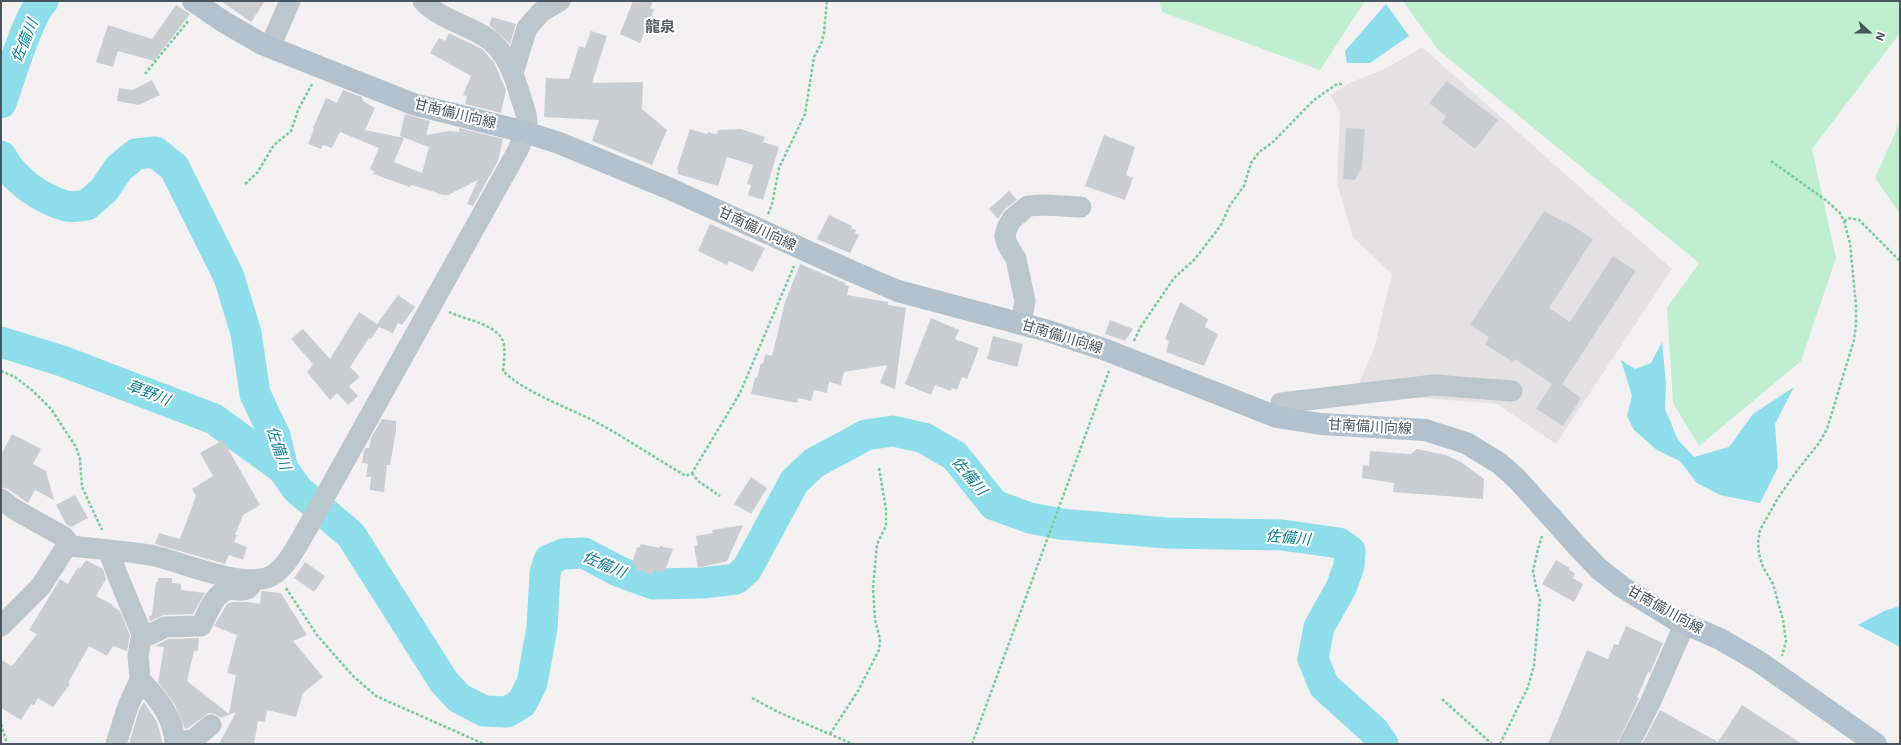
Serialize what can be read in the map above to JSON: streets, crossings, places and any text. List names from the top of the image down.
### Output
{
  "streets": {
    "main road": ["甘南備川向線"]
  },
  "districts": ["龍泉"],
  "water": ["佐備川", "草野川"],
  "north": "right"
}
